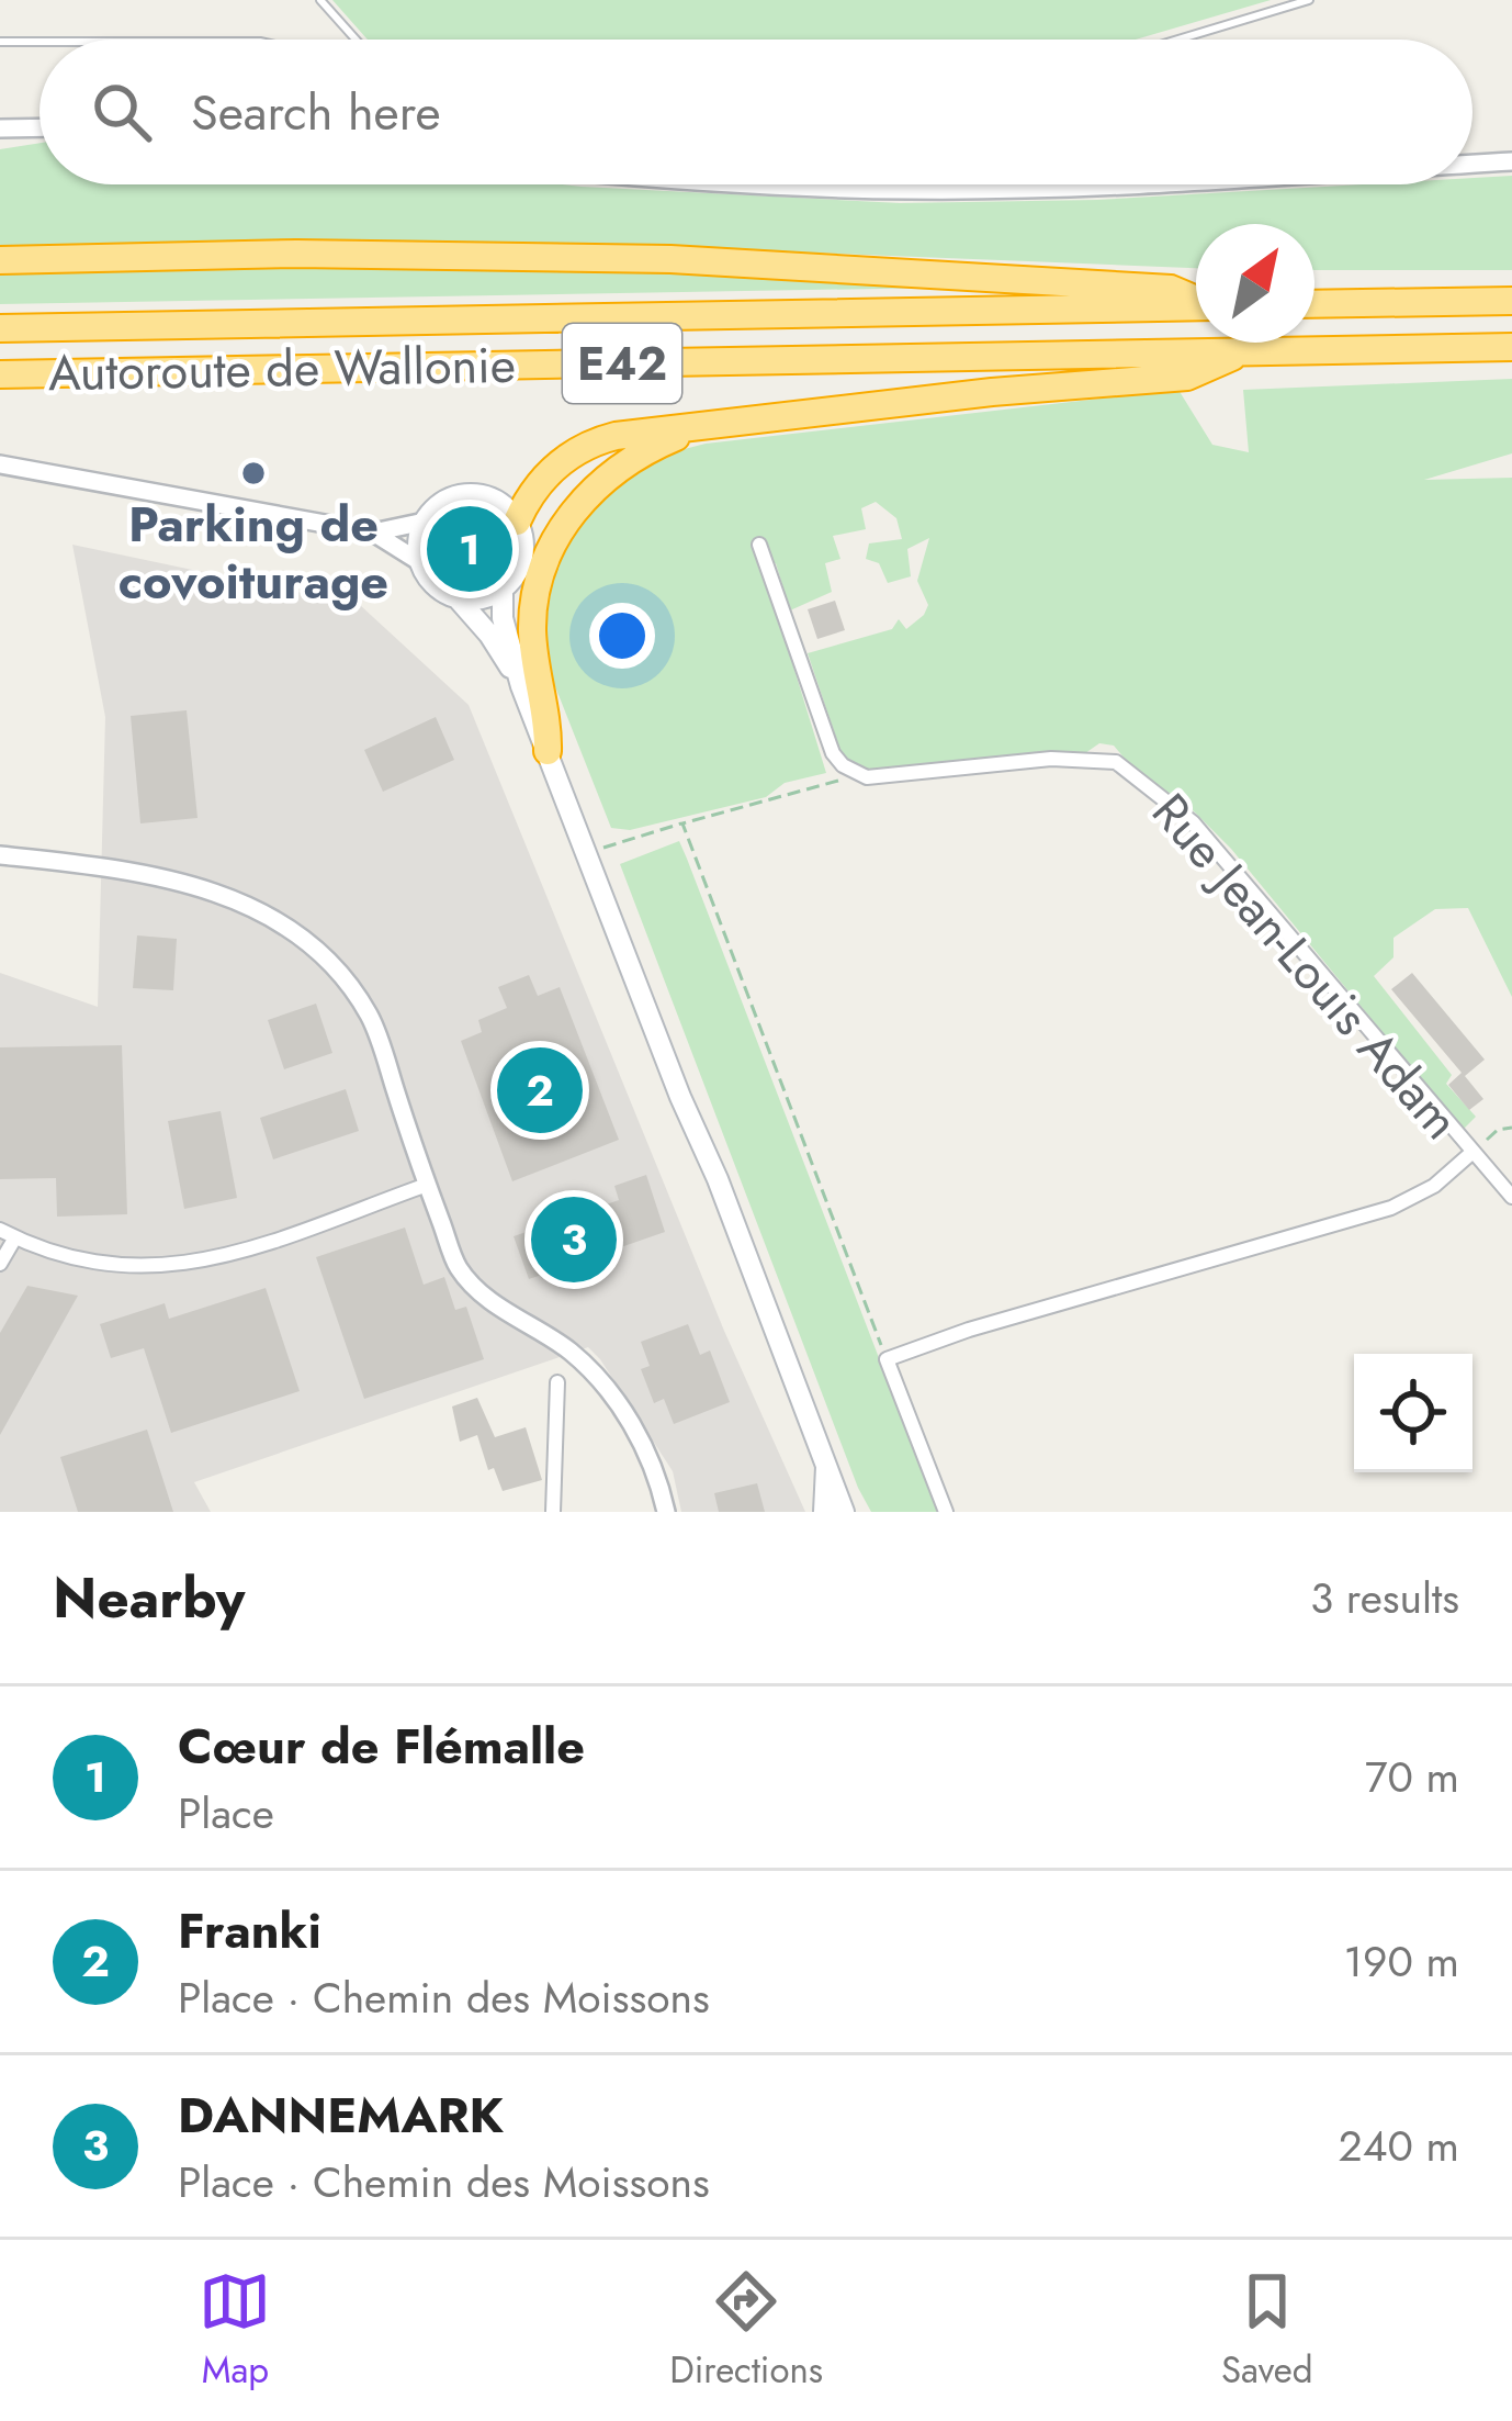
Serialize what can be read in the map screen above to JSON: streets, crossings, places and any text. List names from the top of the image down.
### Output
{
  "streets": {
    "highway": ["E42", "Autoroute de Wallonie"],
    "street": ["Rue Jean-Louis Adam"]
  },
  "places": ["Parking de covoiturage"],
  "north": "top right",
  "page": {
    "search": "Search here",
    "pins": ["1", "2", "3"],
    "heading": ["Nearby", "3 results"],
    "list": [
      {
        "mark": "1",
        "name": "Cœur de Flémalle",
        "note": "Place",
        "value": "70 m"
      },
      {
        "mark": "2",
        "name": "Franki",
        "note": "Place · Chemin des Moissons",
        "value": "190 m"
      },
      {
        "mark": "3",
        "name": "DANNEMARK",
        "note": "Place · Chemin des Moissons",
        "value": "240 m"
      }
    ],
    "nav": ["Map", "Directions", "Saved"]
  }
}
